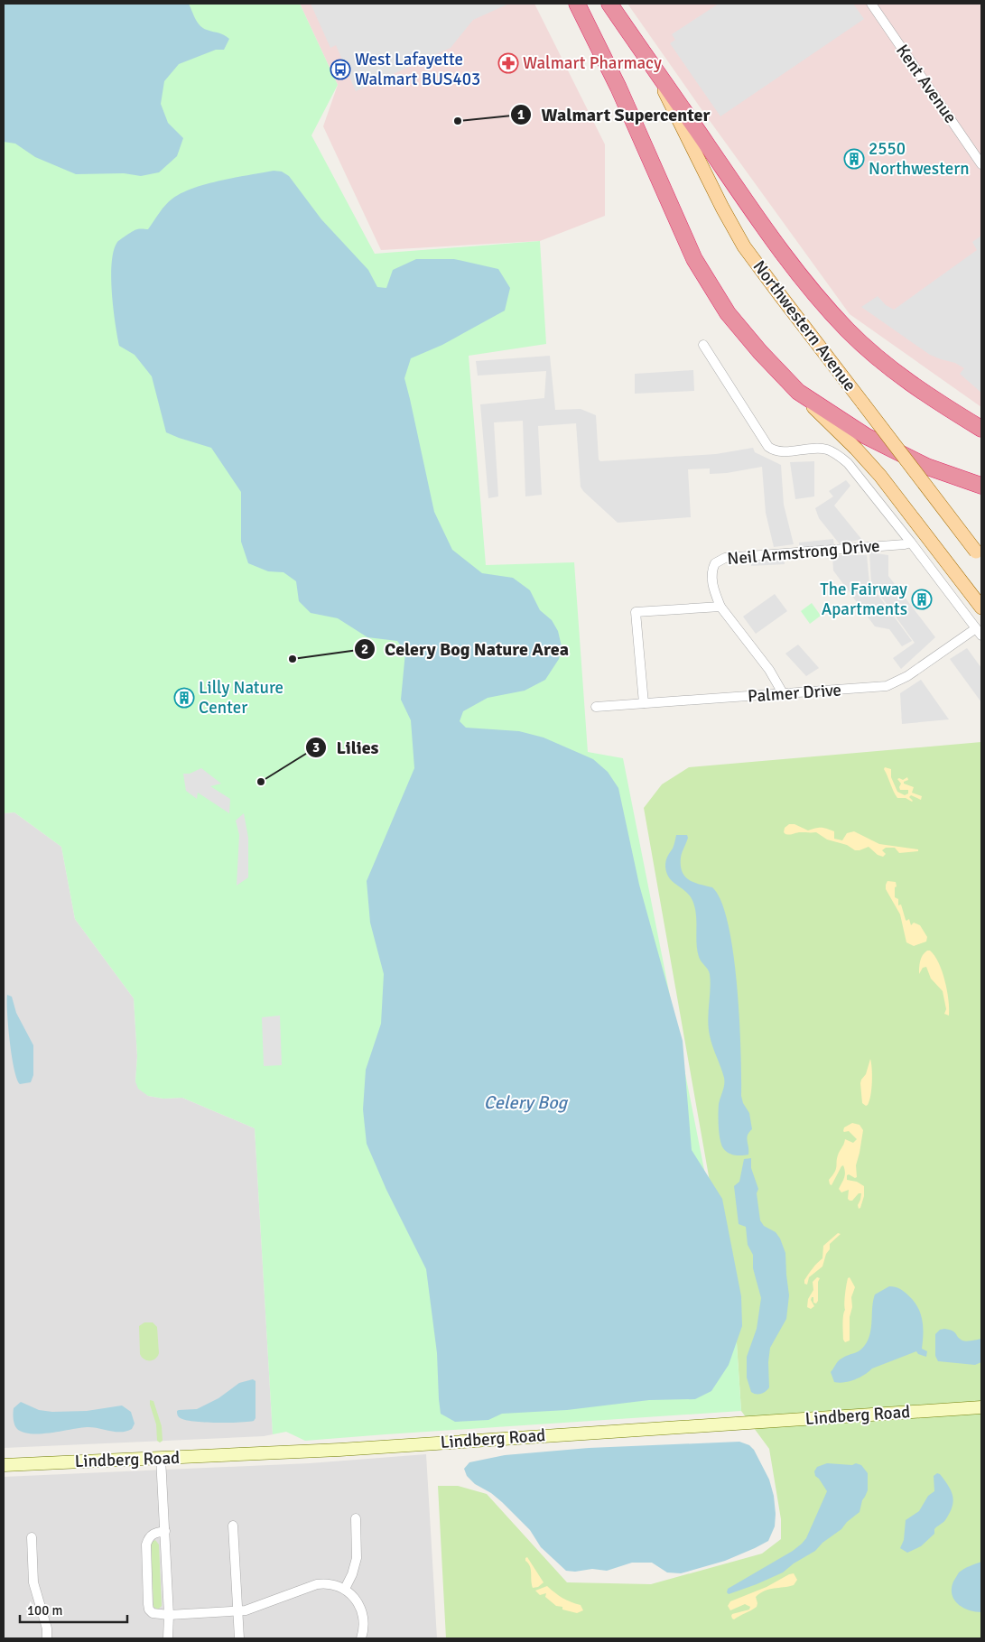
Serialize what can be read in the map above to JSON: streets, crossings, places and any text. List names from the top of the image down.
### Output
{
  "streets": {
    "main road": ["Northwestern Avenue", "Lindberg Road"],
    "street": ["Kent Avenue", "Neil Armstrong Drive", "Palmer Drive"]
  },
  "crossings": [
    ["Neil Armstrong Drive", "Palmer Drive"]
  ],
  "water": ["Celery Bog"],
  "places": {
    "pharmacy": ["Walmart Pharmacy"],
    "bus stop": ["West Lafayette Walmart BUS403"],
    "other": ["Walmart Supercenter", "Celery Bog Nature Area", "Lilies"],
    "building": ["2550 Northwestern", "The Fairway Apartments", "Lilly Nature Center"]
  },
  "scale_bar": "100 m"
}
